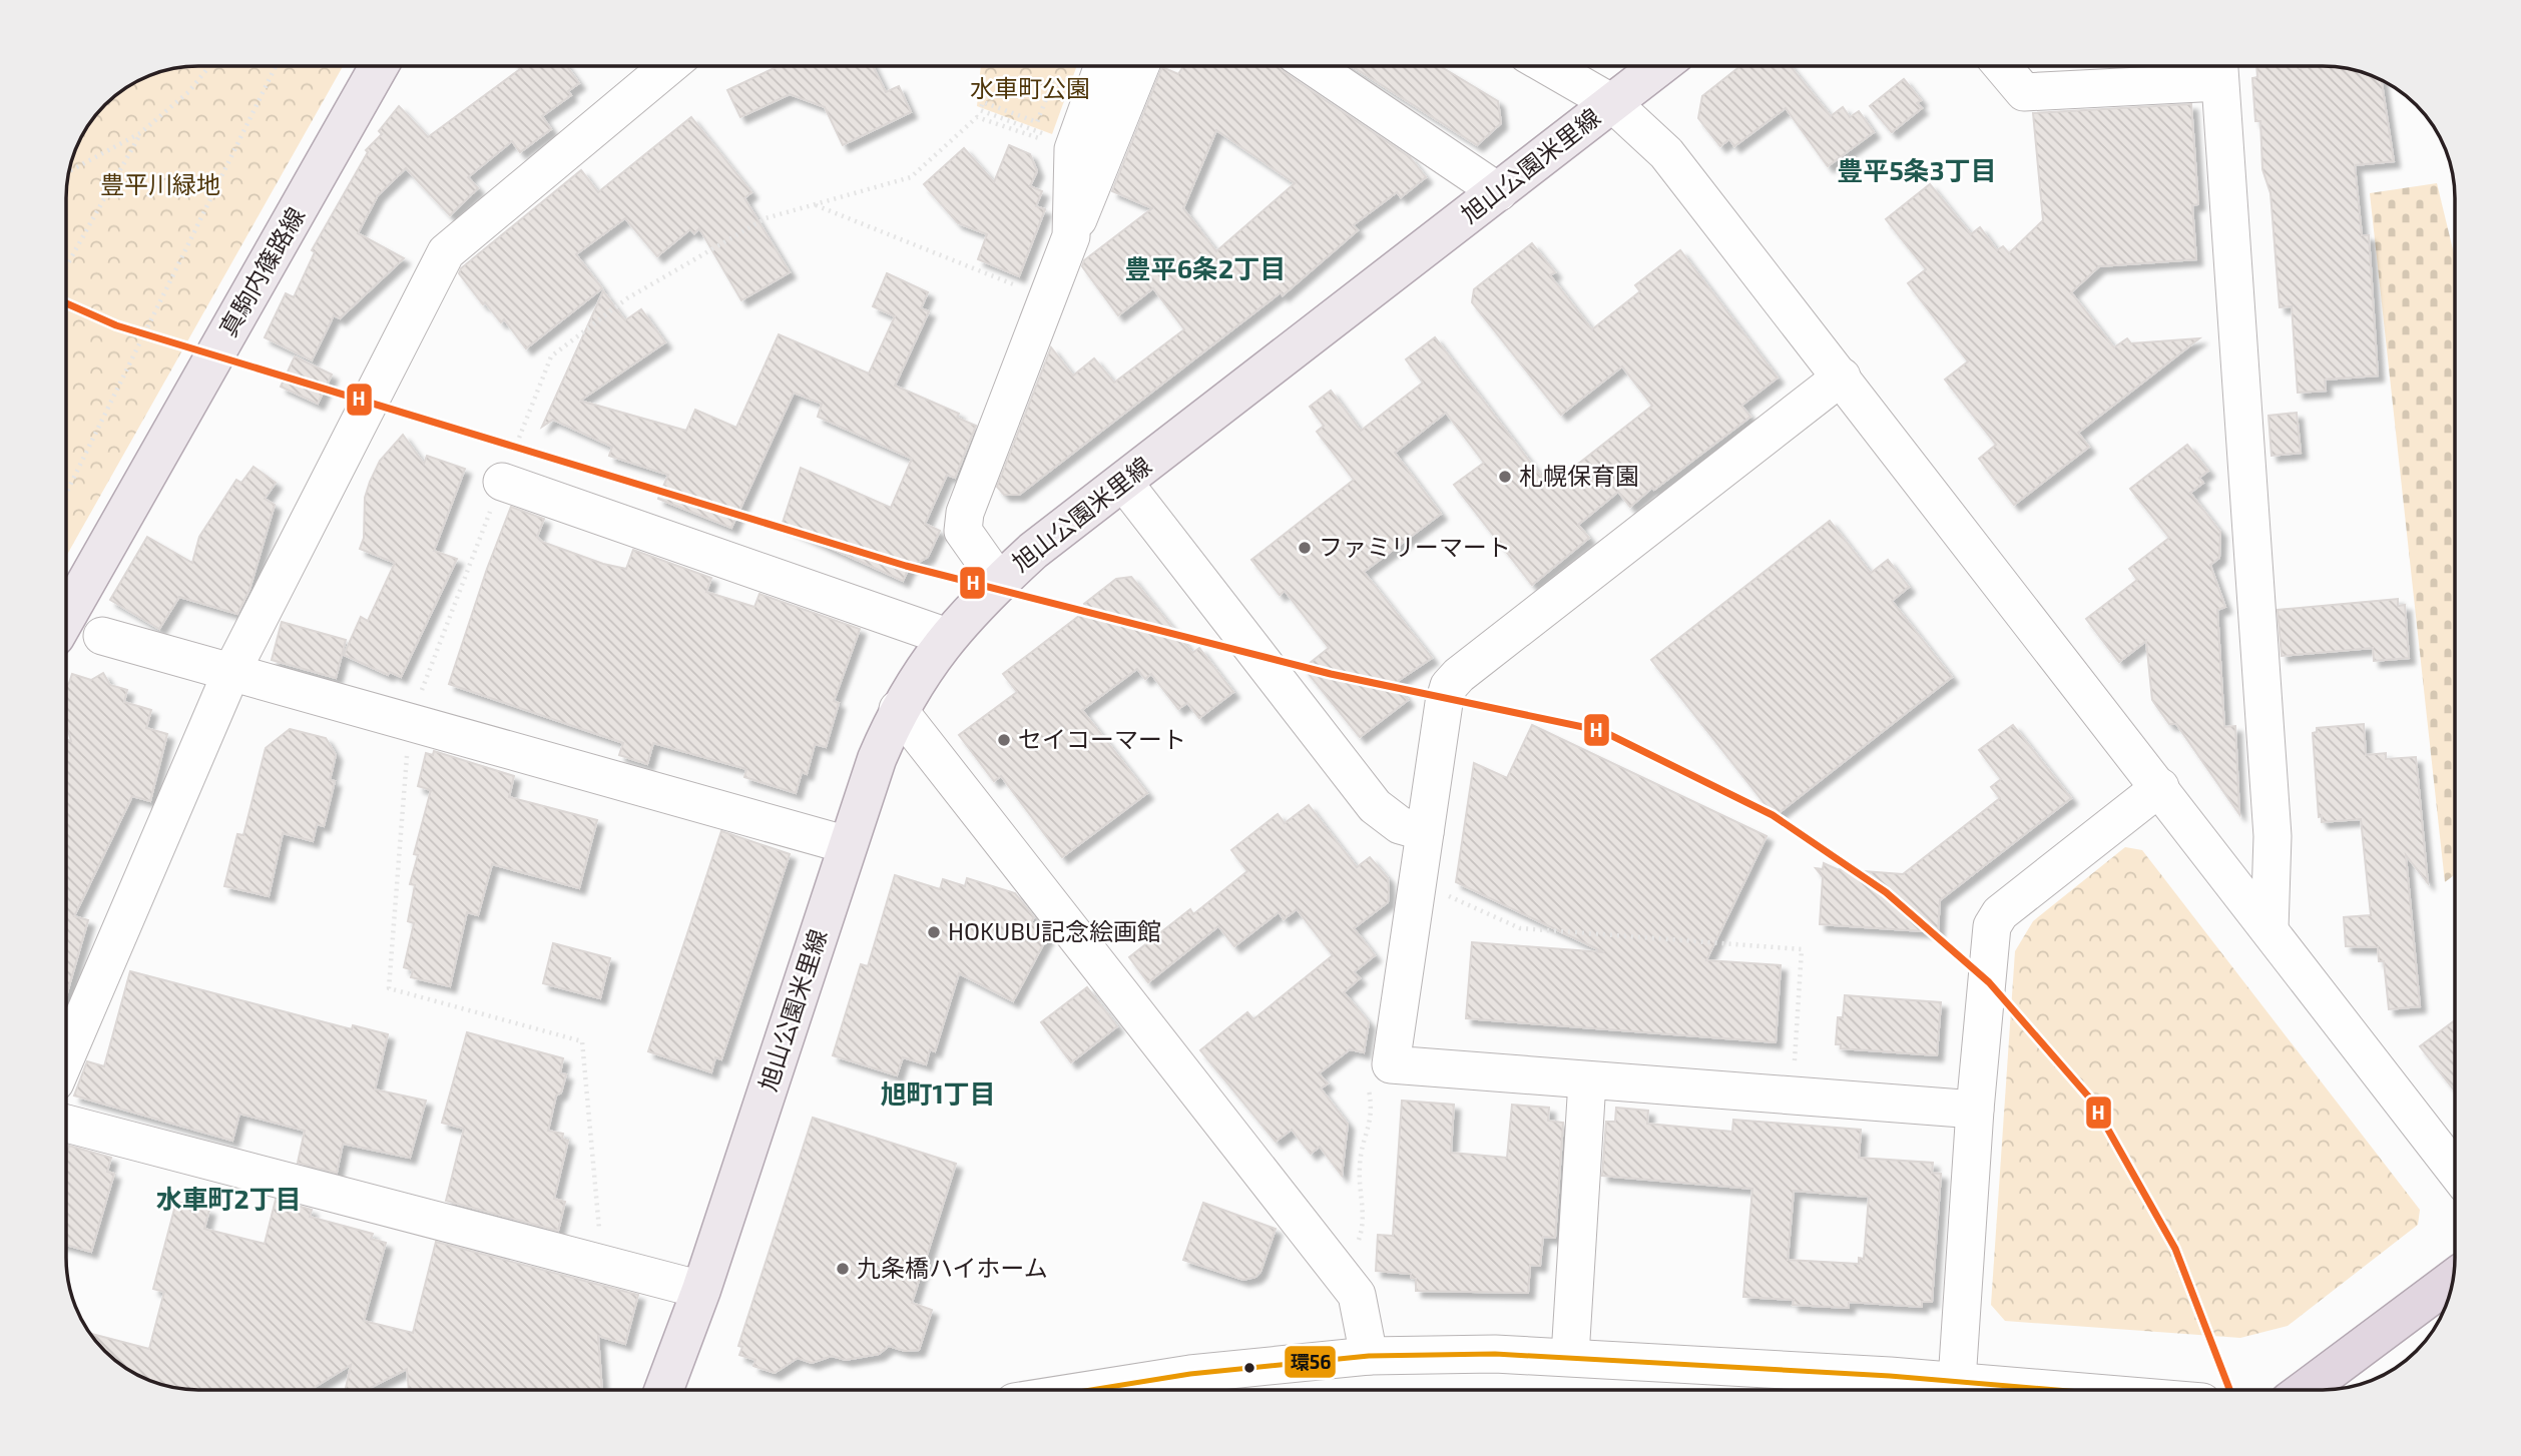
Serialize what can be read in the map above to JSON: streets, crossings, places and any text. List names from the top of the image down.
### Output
{
  "streets": {
    "main road": ["旭山公園米里線", "真駒内篠路線"]
  },
  "districts": [
    "豊平5条3丁目",
    "豊平6条2丁目",
    "旭町1丁目",
    "水車町2丁目"
  ],
  "parks": ["水車町公園", "豊平川緑地"],
  "places": [
    "札幌保育園",
    "ファミリーマート",
    "セイコーマート",
    "HOKUBU記念絵画館",
    "九条橋ハイホーム"
  ],
  "lines": ["transit line H", "transit line 環56"]
}
